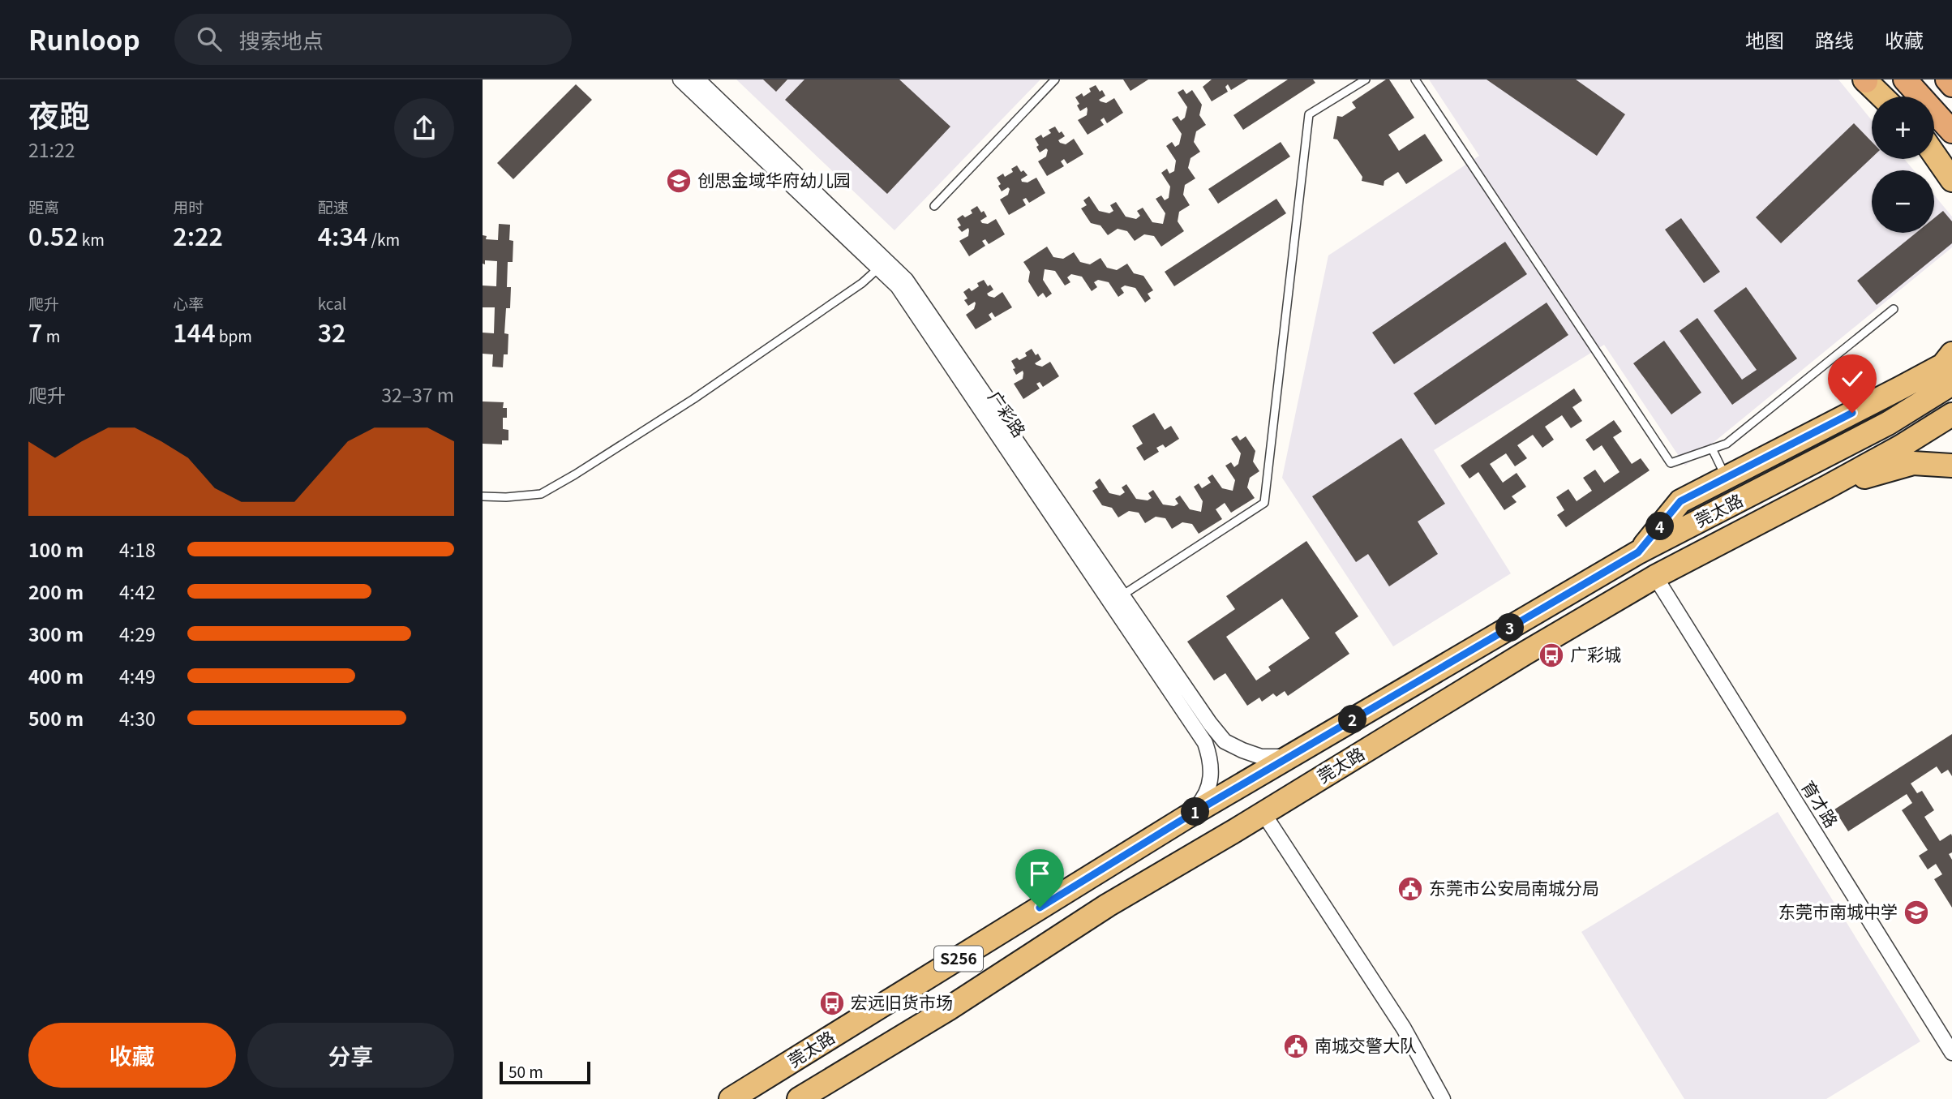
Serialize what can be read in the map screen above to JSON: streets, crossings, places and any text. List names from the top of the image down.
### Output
{
  "streets": {
    "main road": ["莞太路", "S256"],
    "street": ["广彩路", "育才路"]
  },
  "crossings": [
    ["广彩路", "莞太路"],
    ["莞太路", "育才路"]
  ],
  "places": {
    "school or university": ["创思金域华府幼儿园", "东莞市南城中学"],
    "bus stop": ["广彩城", "宏远旧货市场"],
    "public building": ["东莞市公安局南城分局", "南城交警大队"]
  },
  "scale_bar": "50 m",
  "page": {
    "header": "Runloop",
    "search": "搜索地点",
    "nav": ["地图", "路线", "收藏"],
    "heading": ["夜跑", "21:22"],
    "map_buttons": ["+", "−"],
    "stats": [
      ["距离", "0.52 km"],
      ["用时", "2:22"],
      ["配速", "4:34 /km"],
      ["爬升", "7 m"],
      ["心率", "144 bpm"],
      ["kcal", "32"]
    ],
    "chart": ["爬升", "32–37 m"],
    "pins": [
      "4",
      "3",
      "2",
      "1"
    ],
    "list": [
      {
        "name": "100 m",
        "note": "4:18"
      },
      {
        "name": "200 m",
        "note": "4:42"
      },
      {
        "name": "300 m",
        "note": "4:29"
      },
      {
        "name": "400 m",
        "note": "4:49"
      },
      {
        "name": "500 m",
        "note": "4:30"
      }
    ],
    "buttons": ["收藏", "分享"],
    "scale": "50 m"
  }
}
